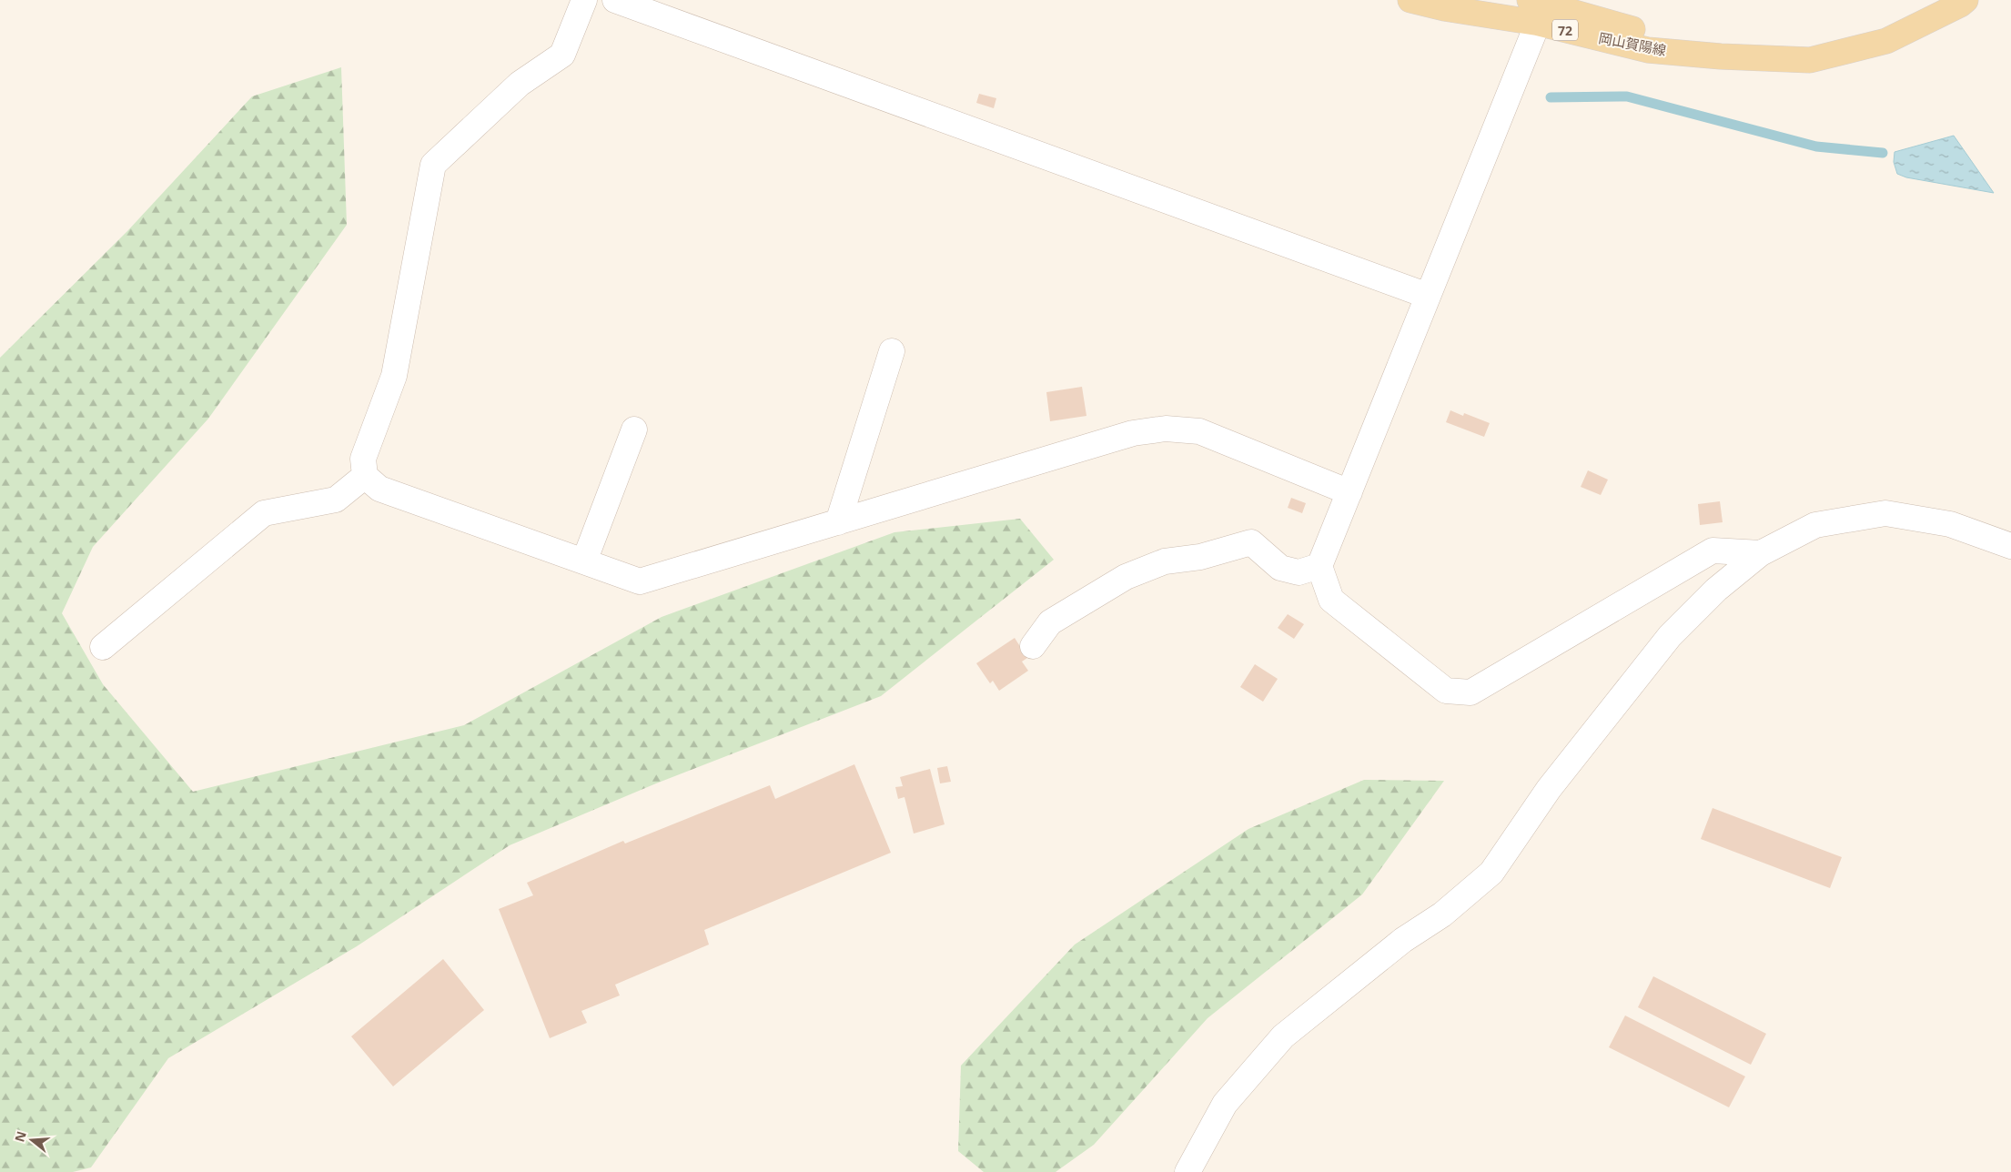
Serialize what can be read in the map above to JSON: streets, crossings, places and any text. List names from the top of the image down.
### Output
{
  "streets": {
    "main road": ["72", "岡山賀陽線"]
  },
  "north": "left"
}
